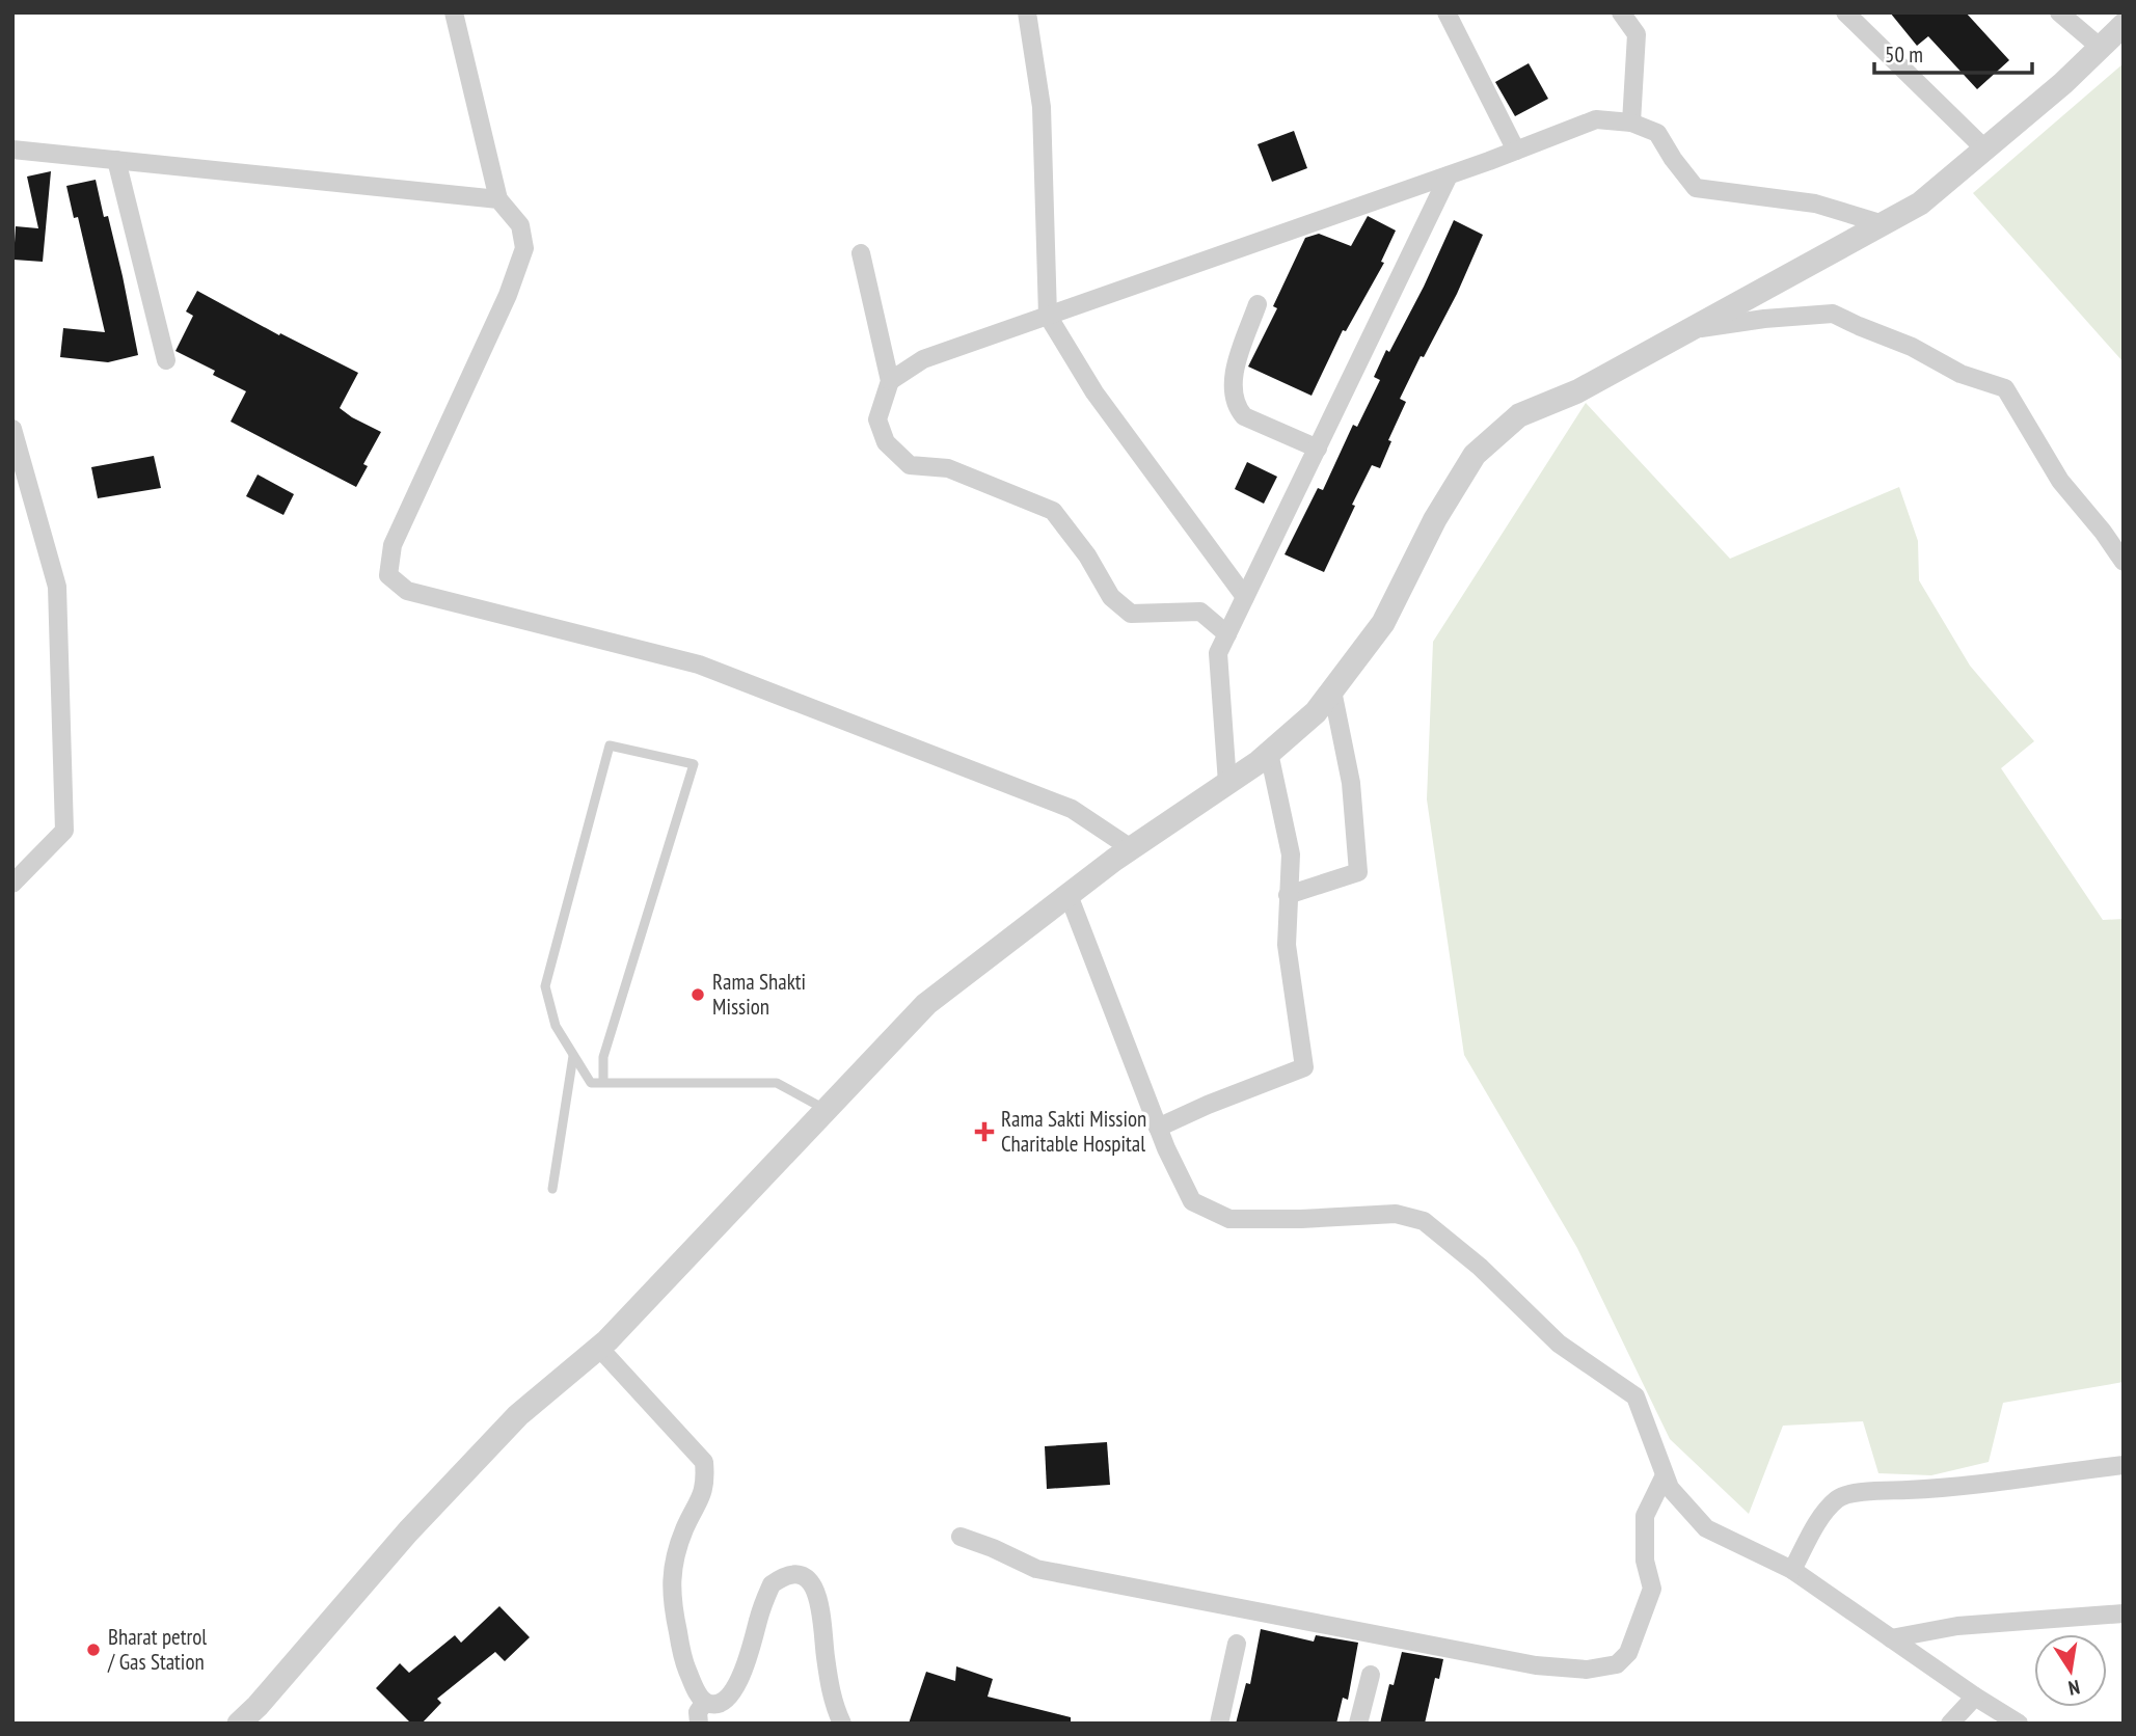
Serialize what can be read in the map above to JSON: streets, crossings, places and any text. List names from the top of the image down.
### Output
{
  "places": {
    "other": ["Rama Shakti Mission", "Bharat petrol / Gas Station"],
    "health": ["Rama Sakti Mission Charitable Hospital"]
  },
  "scale_bar": "50 m",
  "north": "bottom"
}
